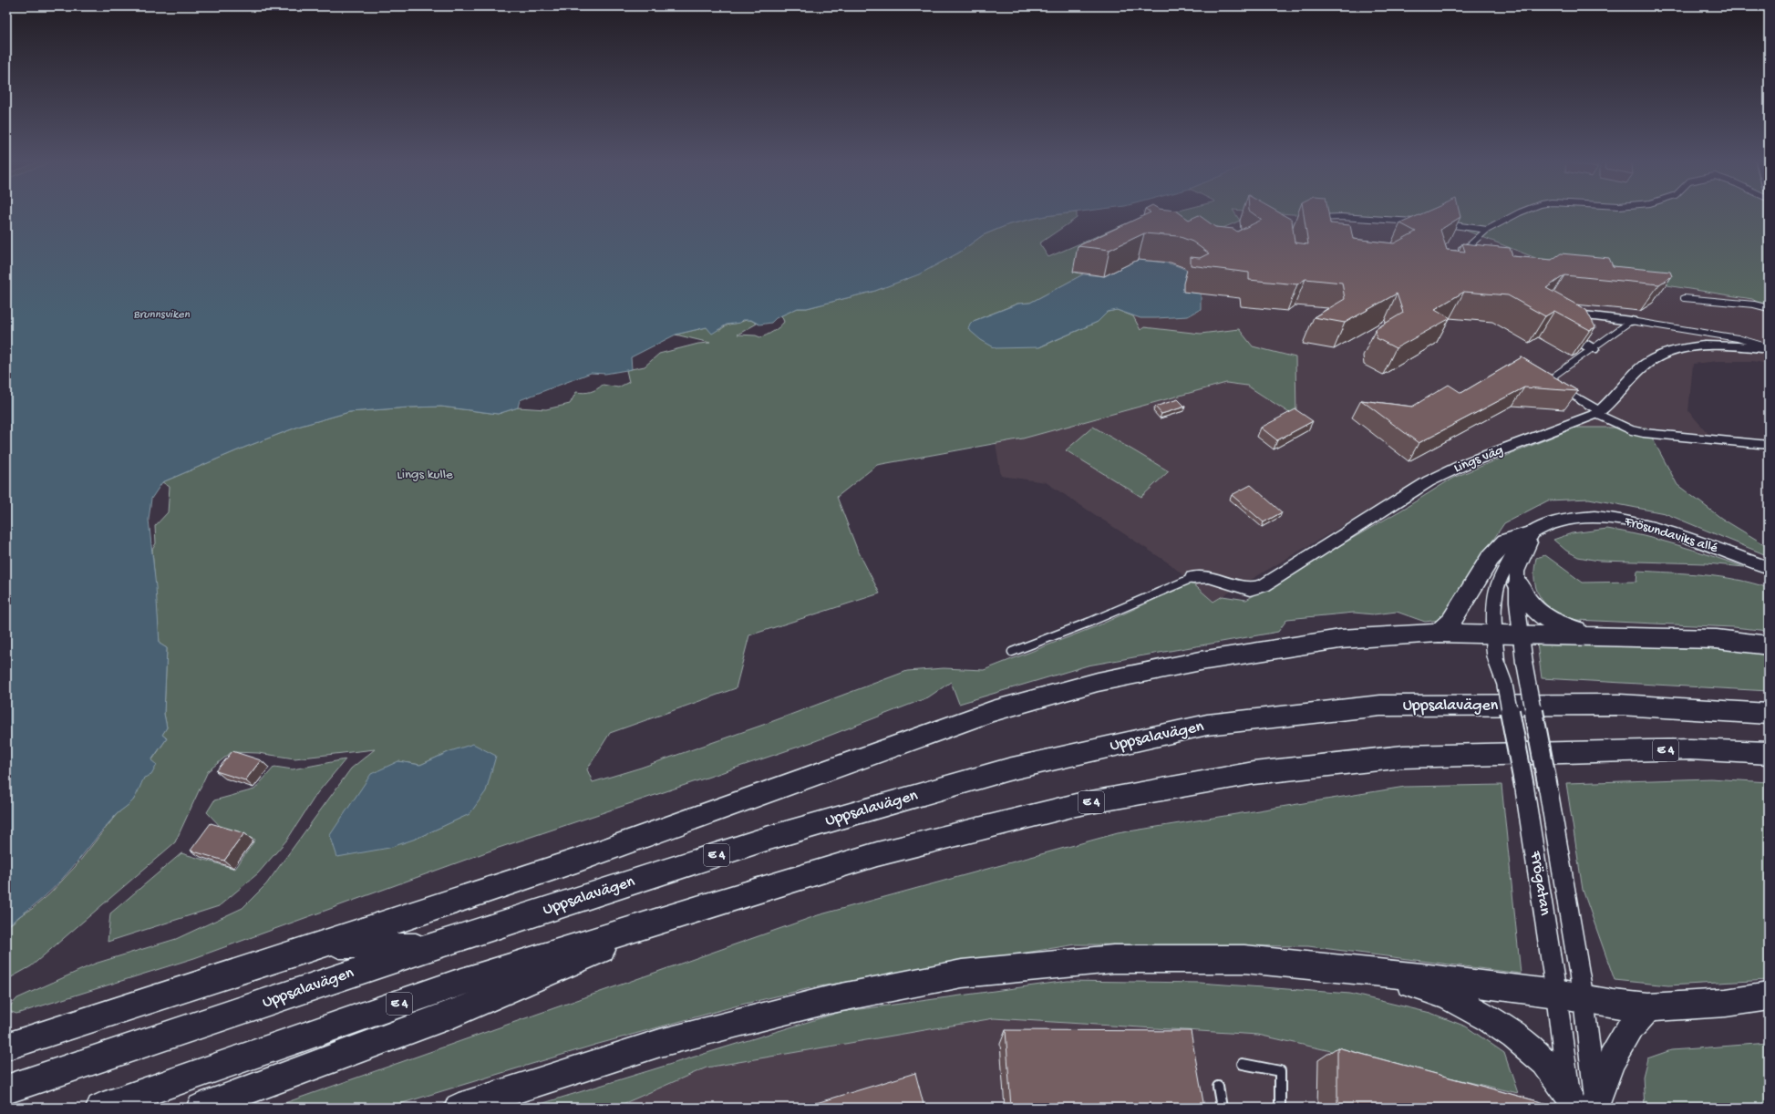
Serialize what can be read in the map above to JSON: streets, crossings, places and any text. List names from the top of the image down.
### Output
{
  "streets": {
    "highway": ["Uppsalavägen", "E 4"],
    "street": ["Lings väg", "Frösundaviks allé", "Frögatan"]
  },
  "crossings": [
    ["Frösundaviks allé", "Frögatan"]
  ],
  "water": ["Brunnsviken"],
  "parks": ["Lings kulle"]
}
